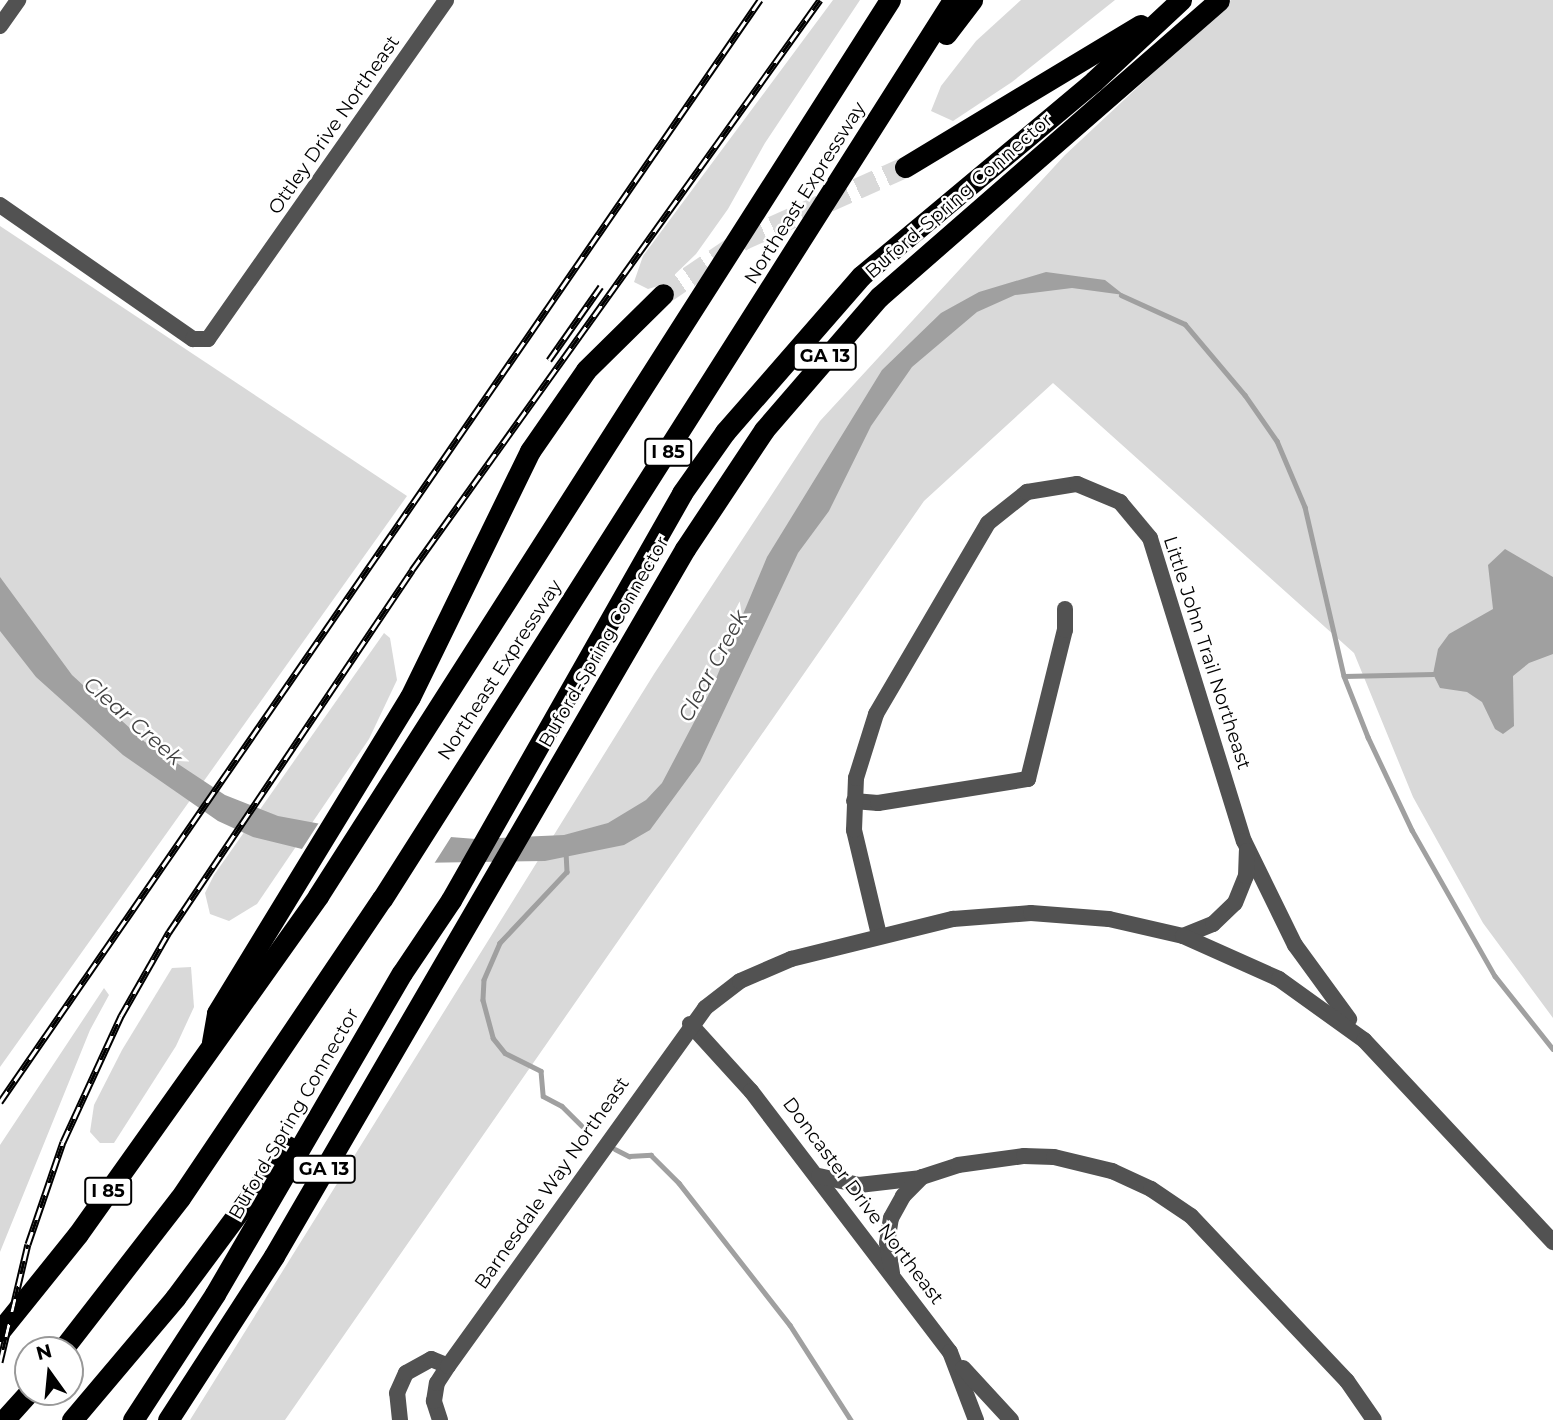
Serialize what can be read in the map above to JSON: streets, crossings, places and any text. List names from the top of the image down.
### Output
{
  "streets": {
    "highway": [
      "Northeast Expressway",
      "Buford-Spring Connector",
      "GA 13",
      "I 85"
    ],
    "street": [
      "Ottley Drive Northeast",
      "Little John Trail Northeast",
      "Barnesdale Way Northeast",
      "Doncaster Drive Northeast"
    ]
  },
  "crossings": [
    ["Little John Trail Northeast", "Barnesdale Way Northeast"],
    ["Barnesdale Way Northeast", "Doncaster Drive Northeast"]
  ],
  "water": ["Clear Creek"],
  "north": "top"
}
